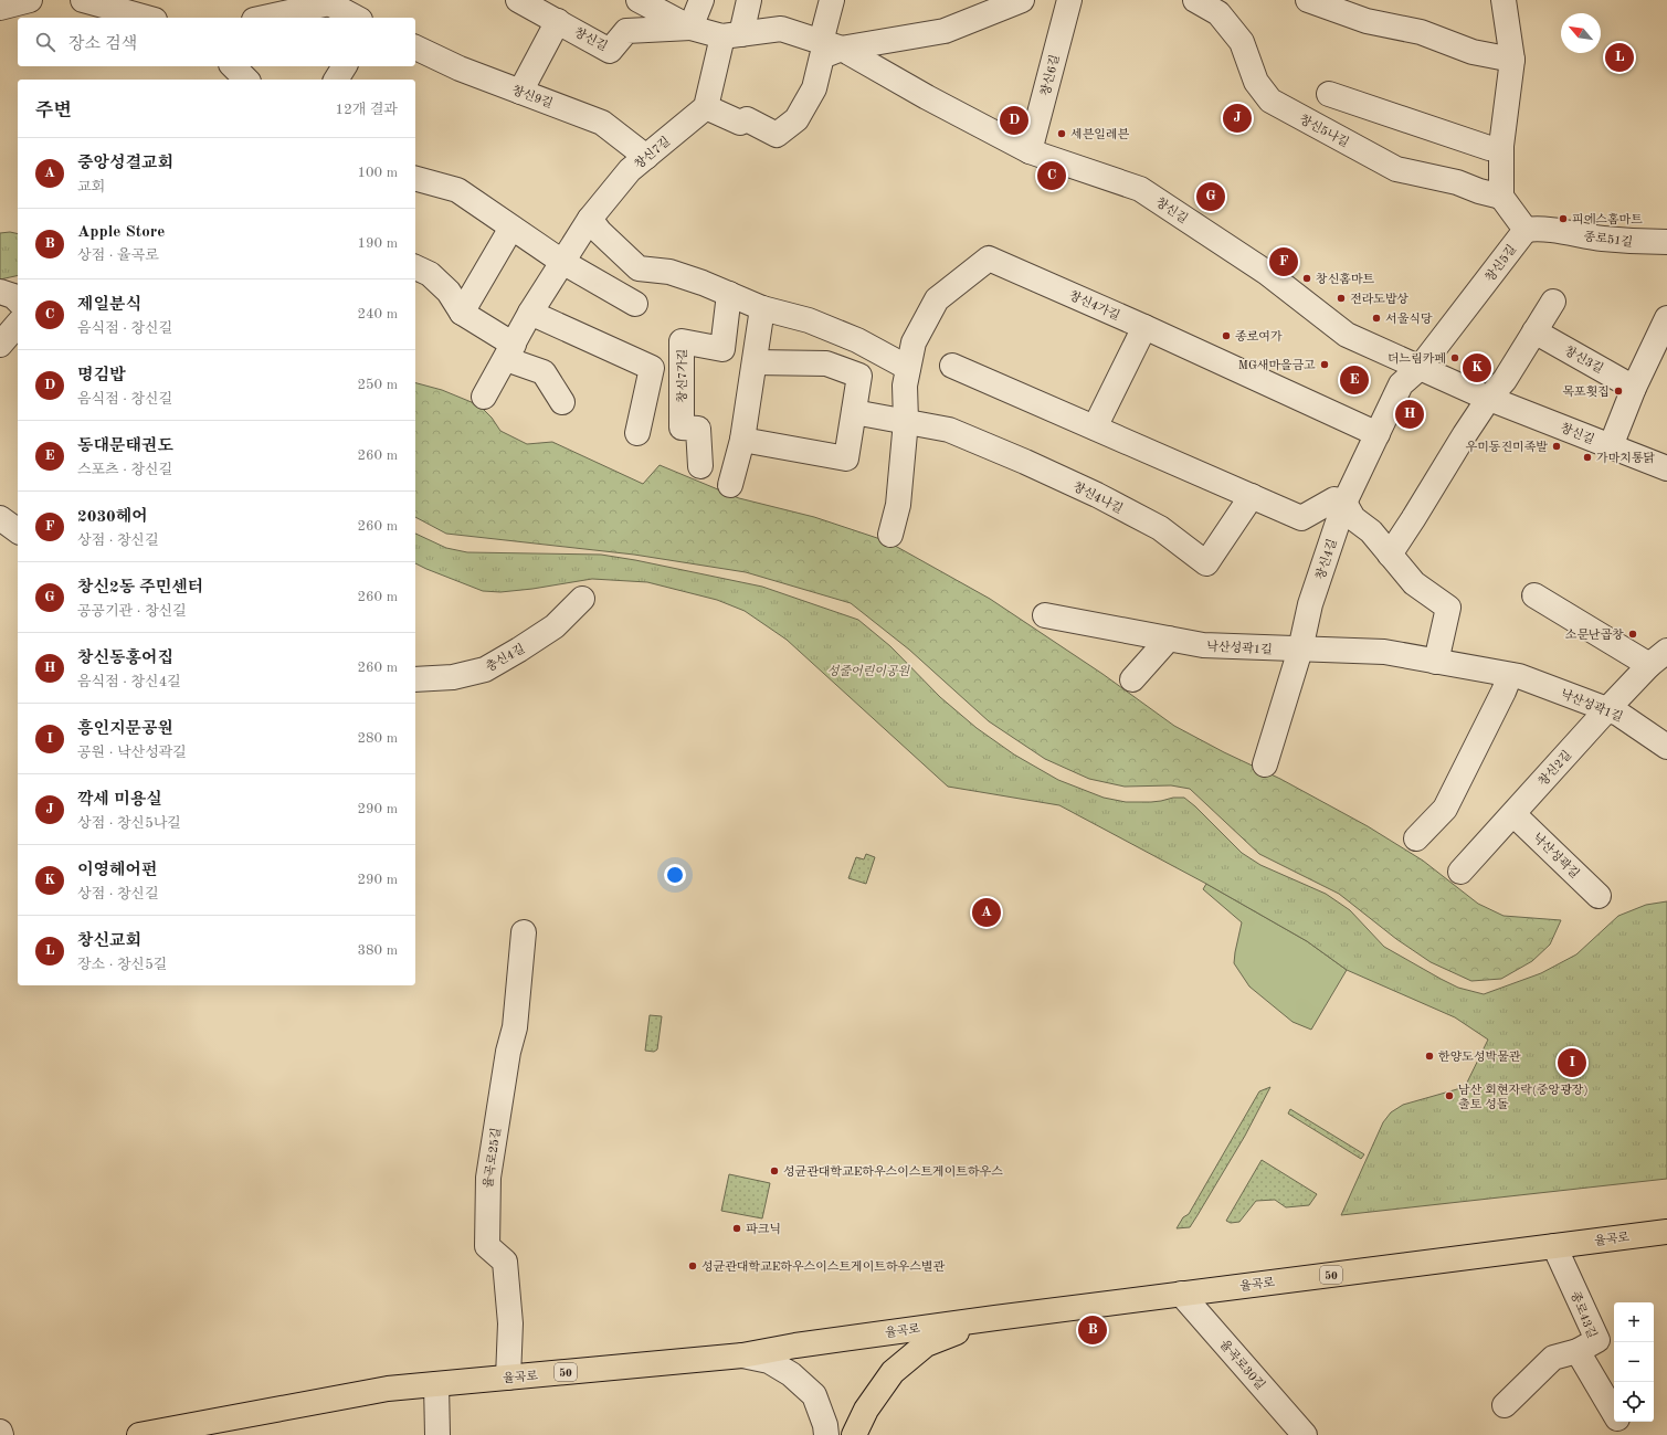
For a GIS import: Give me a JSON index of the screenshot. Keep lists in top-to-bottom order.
{
  "streets": {
    "main road": ["율곡로", "50"],
    "street": [
      "창신길",
      "창신6길",
      "창신9길",
      "창신5나길",
      "창신7길",
      "종로51길",
      "창신5길",
      "창신4가길",
      "창신3길",
      "창신7가길",
      "창신4나길",
      "창신4길",
      "낙산성곽1길",
      "충신4길",
      "창신2길",
      "낙산성곽길",
      "율곡로25길",
      "종로43길",
      "율곡로30길"
    ]
  },
  "crossings": [
    ["창신길", "창신6길"],
    ["창신길", "창신7길"],
    ["창신길", "창신5길"],
    ["창신길", "창신4길"],
    ["창신9길", "창신7길"],
    ["종로51길", "창신5길"],
    ["창신5길", "창신4길"],
    ["창신4가길", "창신4나길"],
    ["창신4가길", "창신4길"],
    ["창신4길", "낙산성곽1길"],
    ["낙산성곽1길", "창신2길"],
    ["창신2길", "낙산성곽길"],
    ["율곡로25길", "율곡로"],
    ["율곡로", "종로43길"],
    ["율곡로", "율곡로30길"]
  ],
  "parks": ["성줄어린이공원"],
  "places": [
    "세븐일레븐",
    "피에스홈마트",
    "창신홈마트",
    "전라도밥상",
    "서울식당",
    "종로여가",
    "더느림카페",
    "MG새마을금고",
    "목포횟집",
    "우미동진미족발",
    "가마치통닭",
    "소문난곱창",
    "한양도성박물관",
    "남산 회현자락(중앙광장) 출토 성돌",
    "성균관대학교E하우스이스트게이트하우스",
    "파크닉",
    "성균관대학교E하우스이스트게이트하우스별관"
  ],
  "north": "top left",
  "page": {
    "search": "장소 검색",
    "pins": [
      "L",
      "J",
      "D",
      "C",
      "G",
      "F",
      "K",
      "E",
      "H",
      "A",
      "I",
      "B"
    ],
    "heading": ["주변", "12개 결과"],
    "list": [
      {
        "mark": "A",
        "name": "중앙성결교회",
        "note": "교회",
        "value": "100 m"
      },
      {
        "mark": "B",
        "name": "Apple Store",
        "note": "상점 · 율곡로",
        "value": "190 m"
      },
      {
        "mark": "C",
        "name": "제일분식",
        "note": "음식점 · 창신길",
        "value": "240 m"
      },
      {
        "mark": "D",
        "name": "명김밥",
        "note": "음식점 · 창신길",
        "value": "250 m"
      },
      {
        "mark": "E",
        "name": "동대문태권도",
        "note": "스포츠 · 창신길",
        "value": "260 m"
      },
      {
        "mark": "F",
        "name": "2030헤어",
        "note": "상점 · 창신길",
        "value": "260 m"
      },
      {
        "mark": "G",
        "name": "창신2동 주민센터",
        "note": "공공기관 · 창신길",
        "value": "260 m"
      },
      {
        "mark": "H",
        "name": "창신동홍어집",
        "note": "음식점 · 창신4길",
        "value": "260 m"
      },
      {
        "mark": "I",
        "name": "흥인지문공원",
        "note": "공원 · 낙산성곽길",
        "value": "280 m"
      },
      {
        "mark": "J",
        "name": "깍세 미용실",
        "note": "상점 · 창신5나길",
        "value": "290 m"
      },
      {
        "mark": "K",
        "name": "이영헤어펀",
        "note": "상점 · 창신길",
        "value": "290 m"
      },
      {
        "mark": "L",
        "name": "창신교회",
        "note": "장소 · 창신5길",
        "value": "380 m"
      }
    ],
    "map_buttons": ["+", "−"]
  }
}
